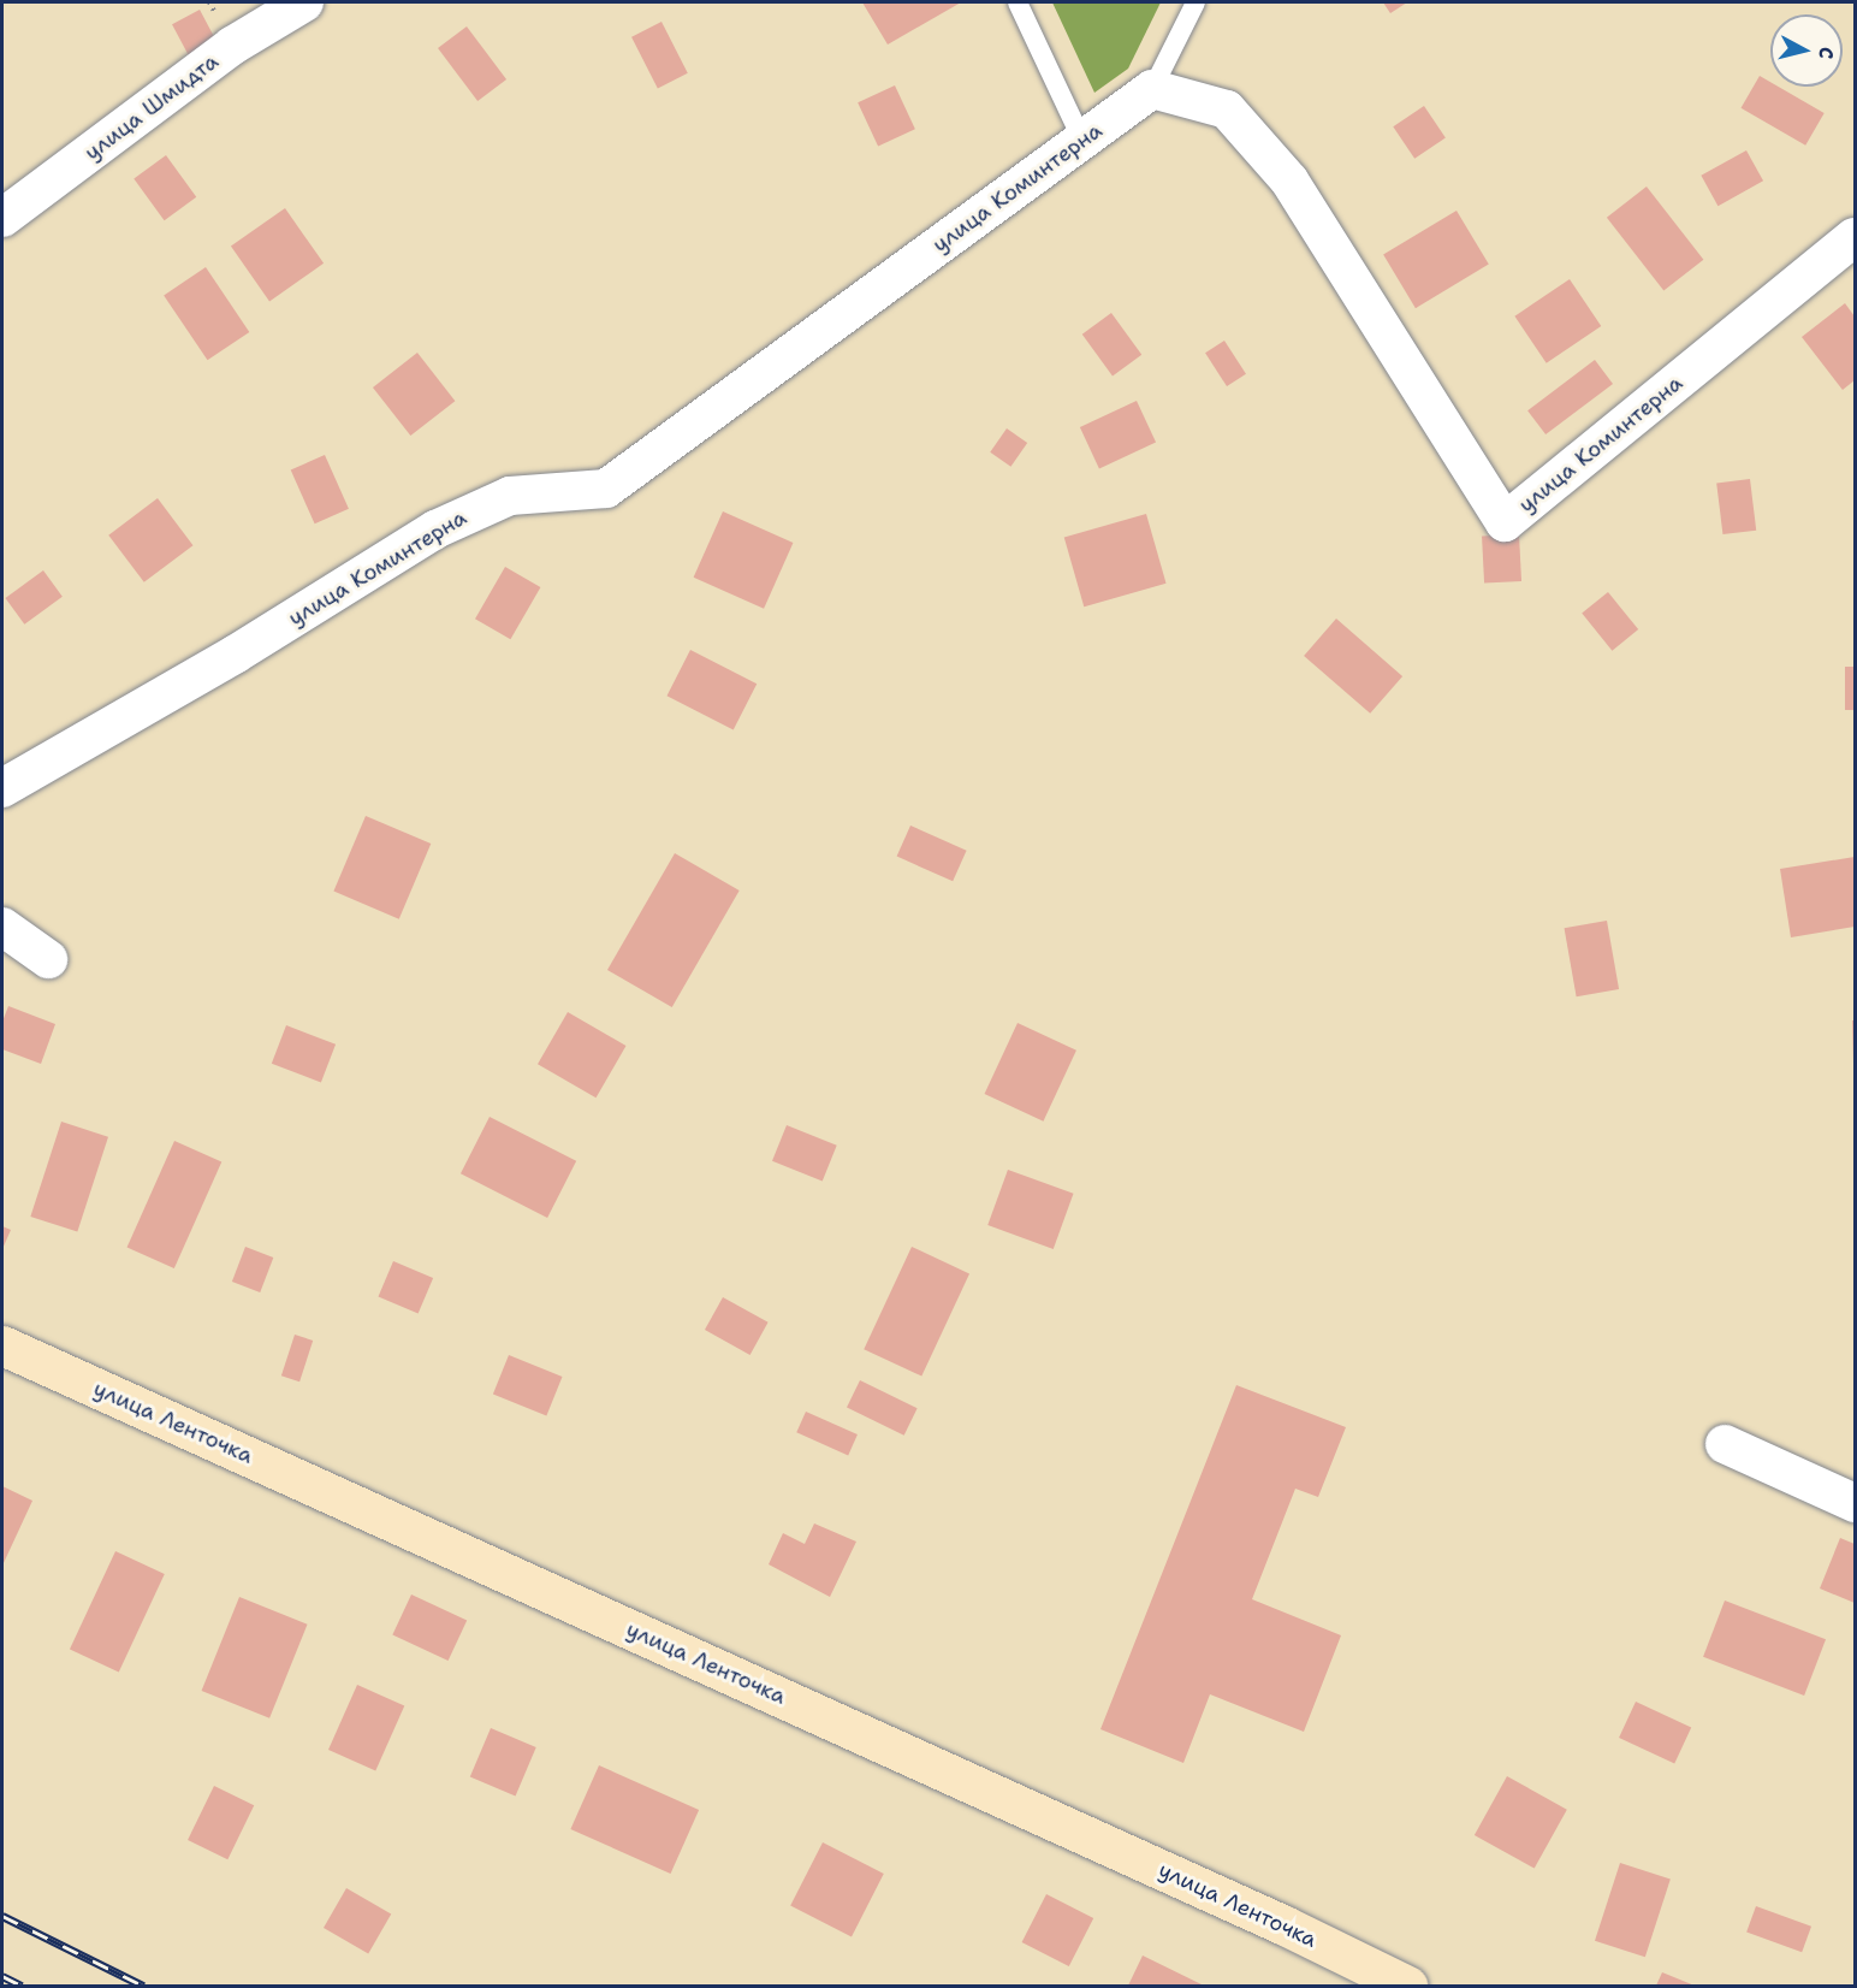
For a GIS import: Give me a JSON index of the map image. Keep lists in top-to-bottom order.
{
  "streets": {
    "main road": ["улица Ленточка"],
    "street": ["улица Шмидта", "улица Коминтерна"]
  },
  "north": "right"
}
